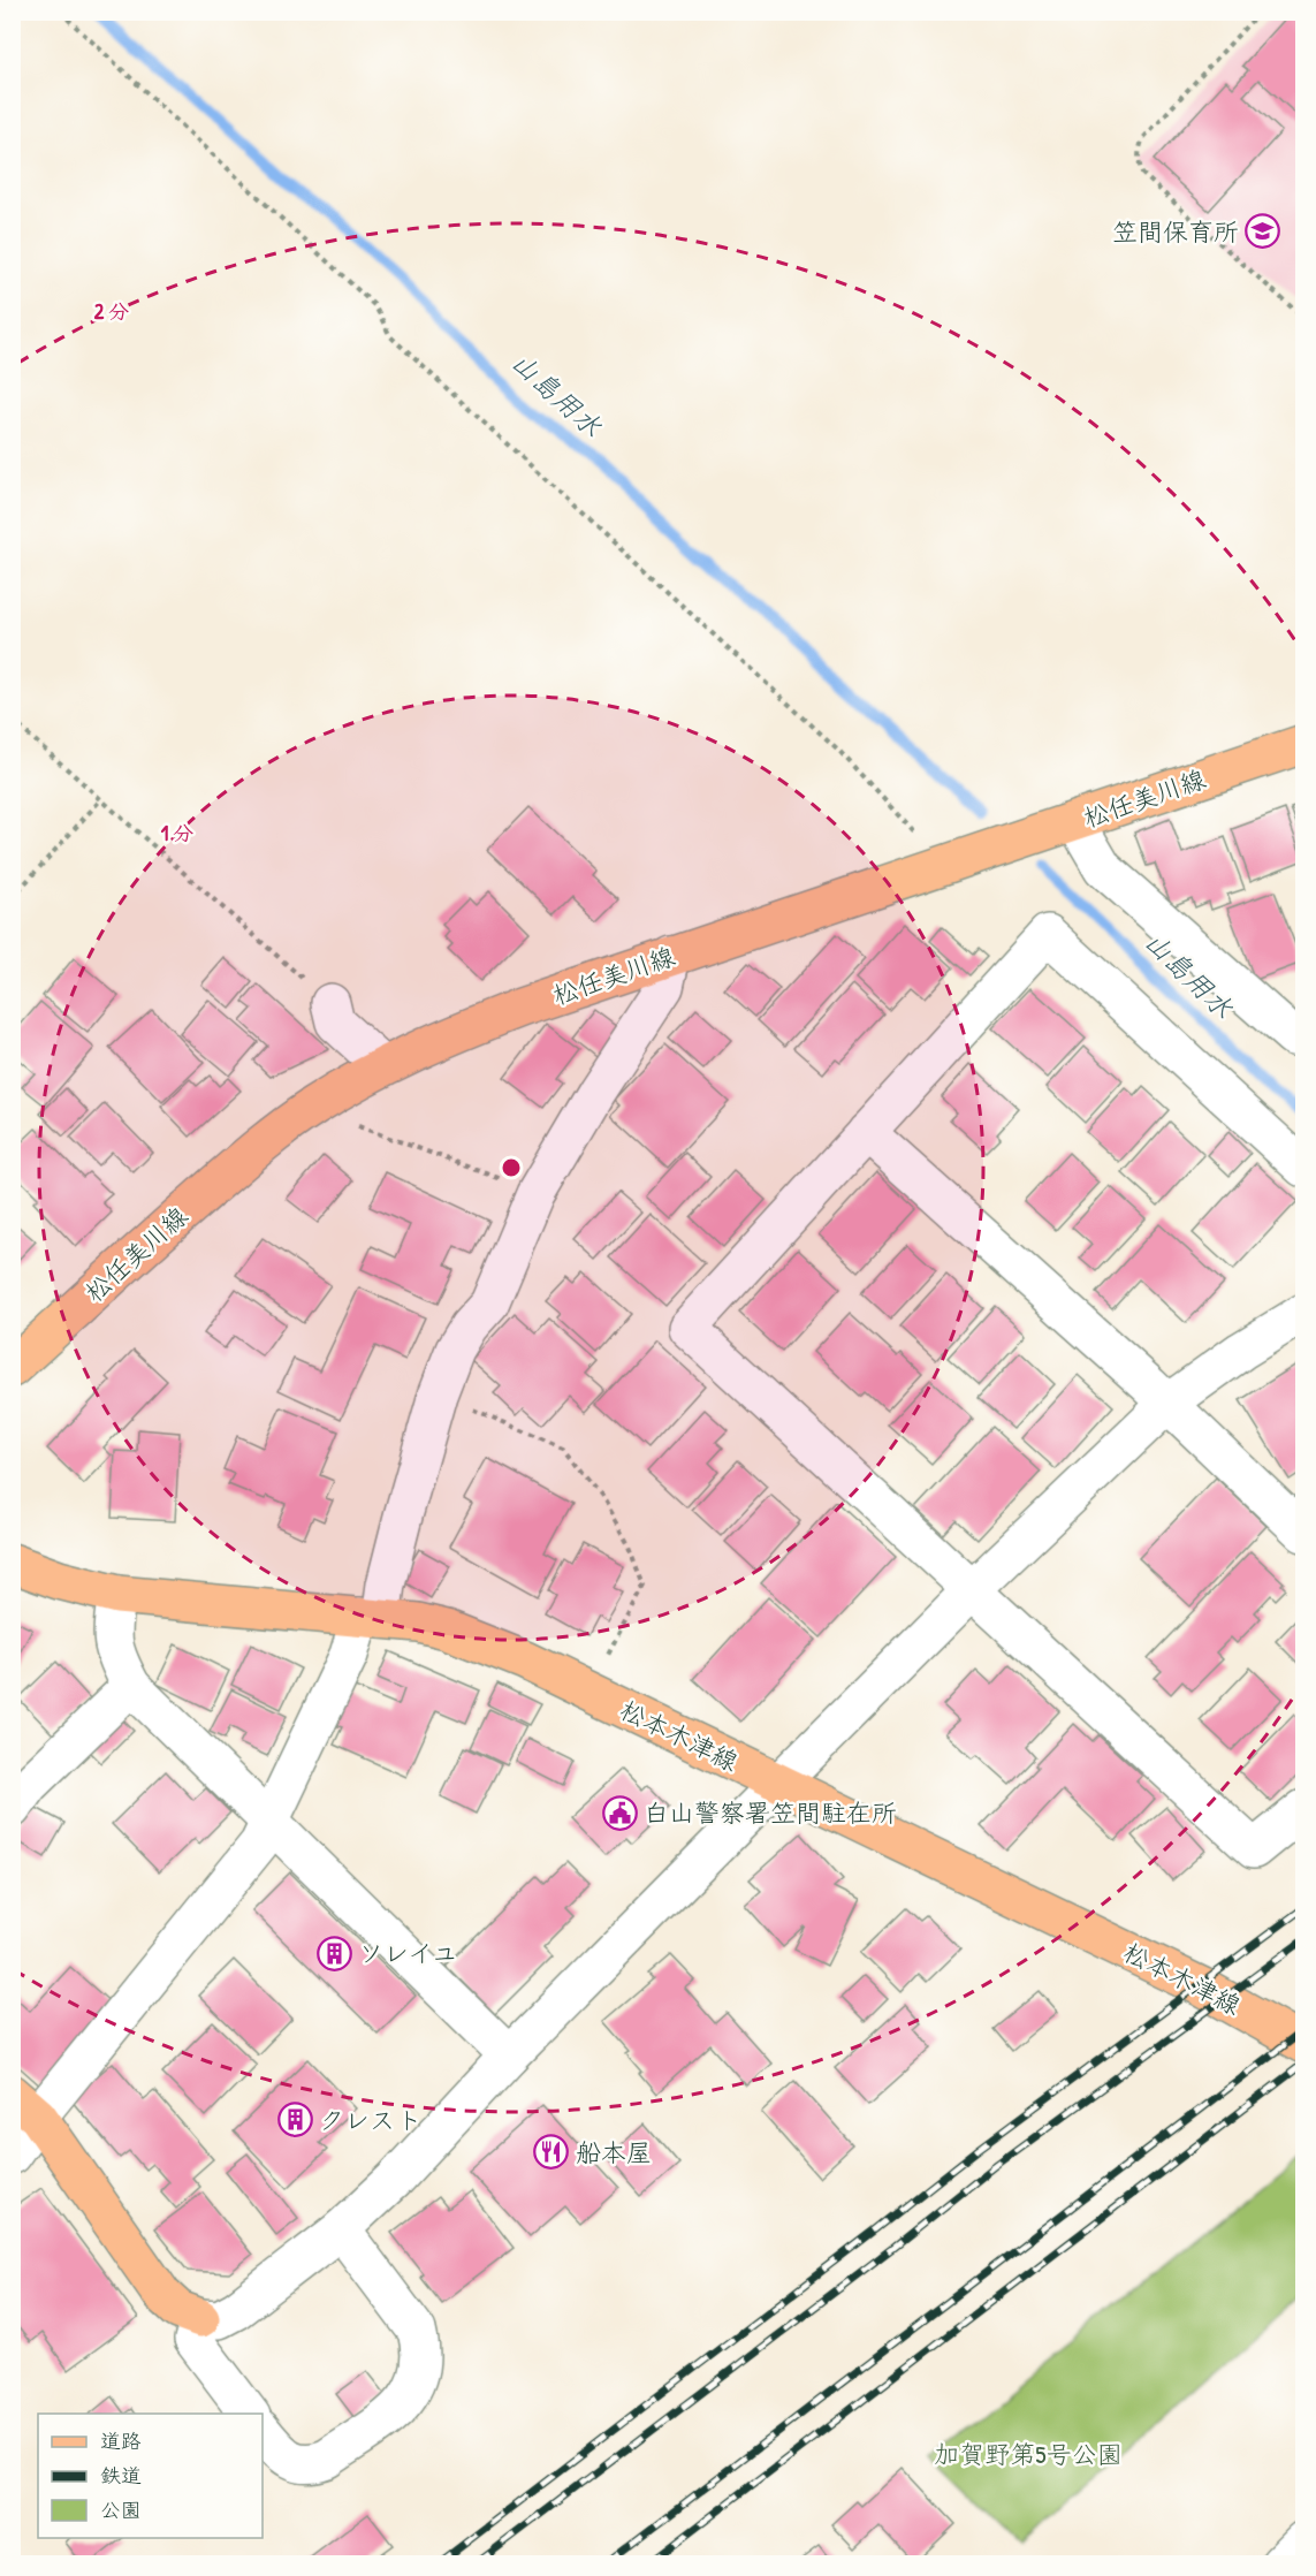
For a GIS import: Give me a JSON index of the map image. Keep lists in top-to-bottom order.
{
  "streets": {
    "main road": ["松任美川線", "松本木津線"]
  },
  "water": ["山島用水"],
  "parks": ["加賀野第5号公園"],
  "places": {
    "school or university": ["笠間保育所"],
    "public building": ["白山警察署笠間駐在所"],
    "building": ["ソレイユ", "クレスト"],
    "restaurant": ["船本屋"]
  },
  "legend": ["道路", "鉄道", "公園"],
  "rings": ["2 分", "1 分"]
}
